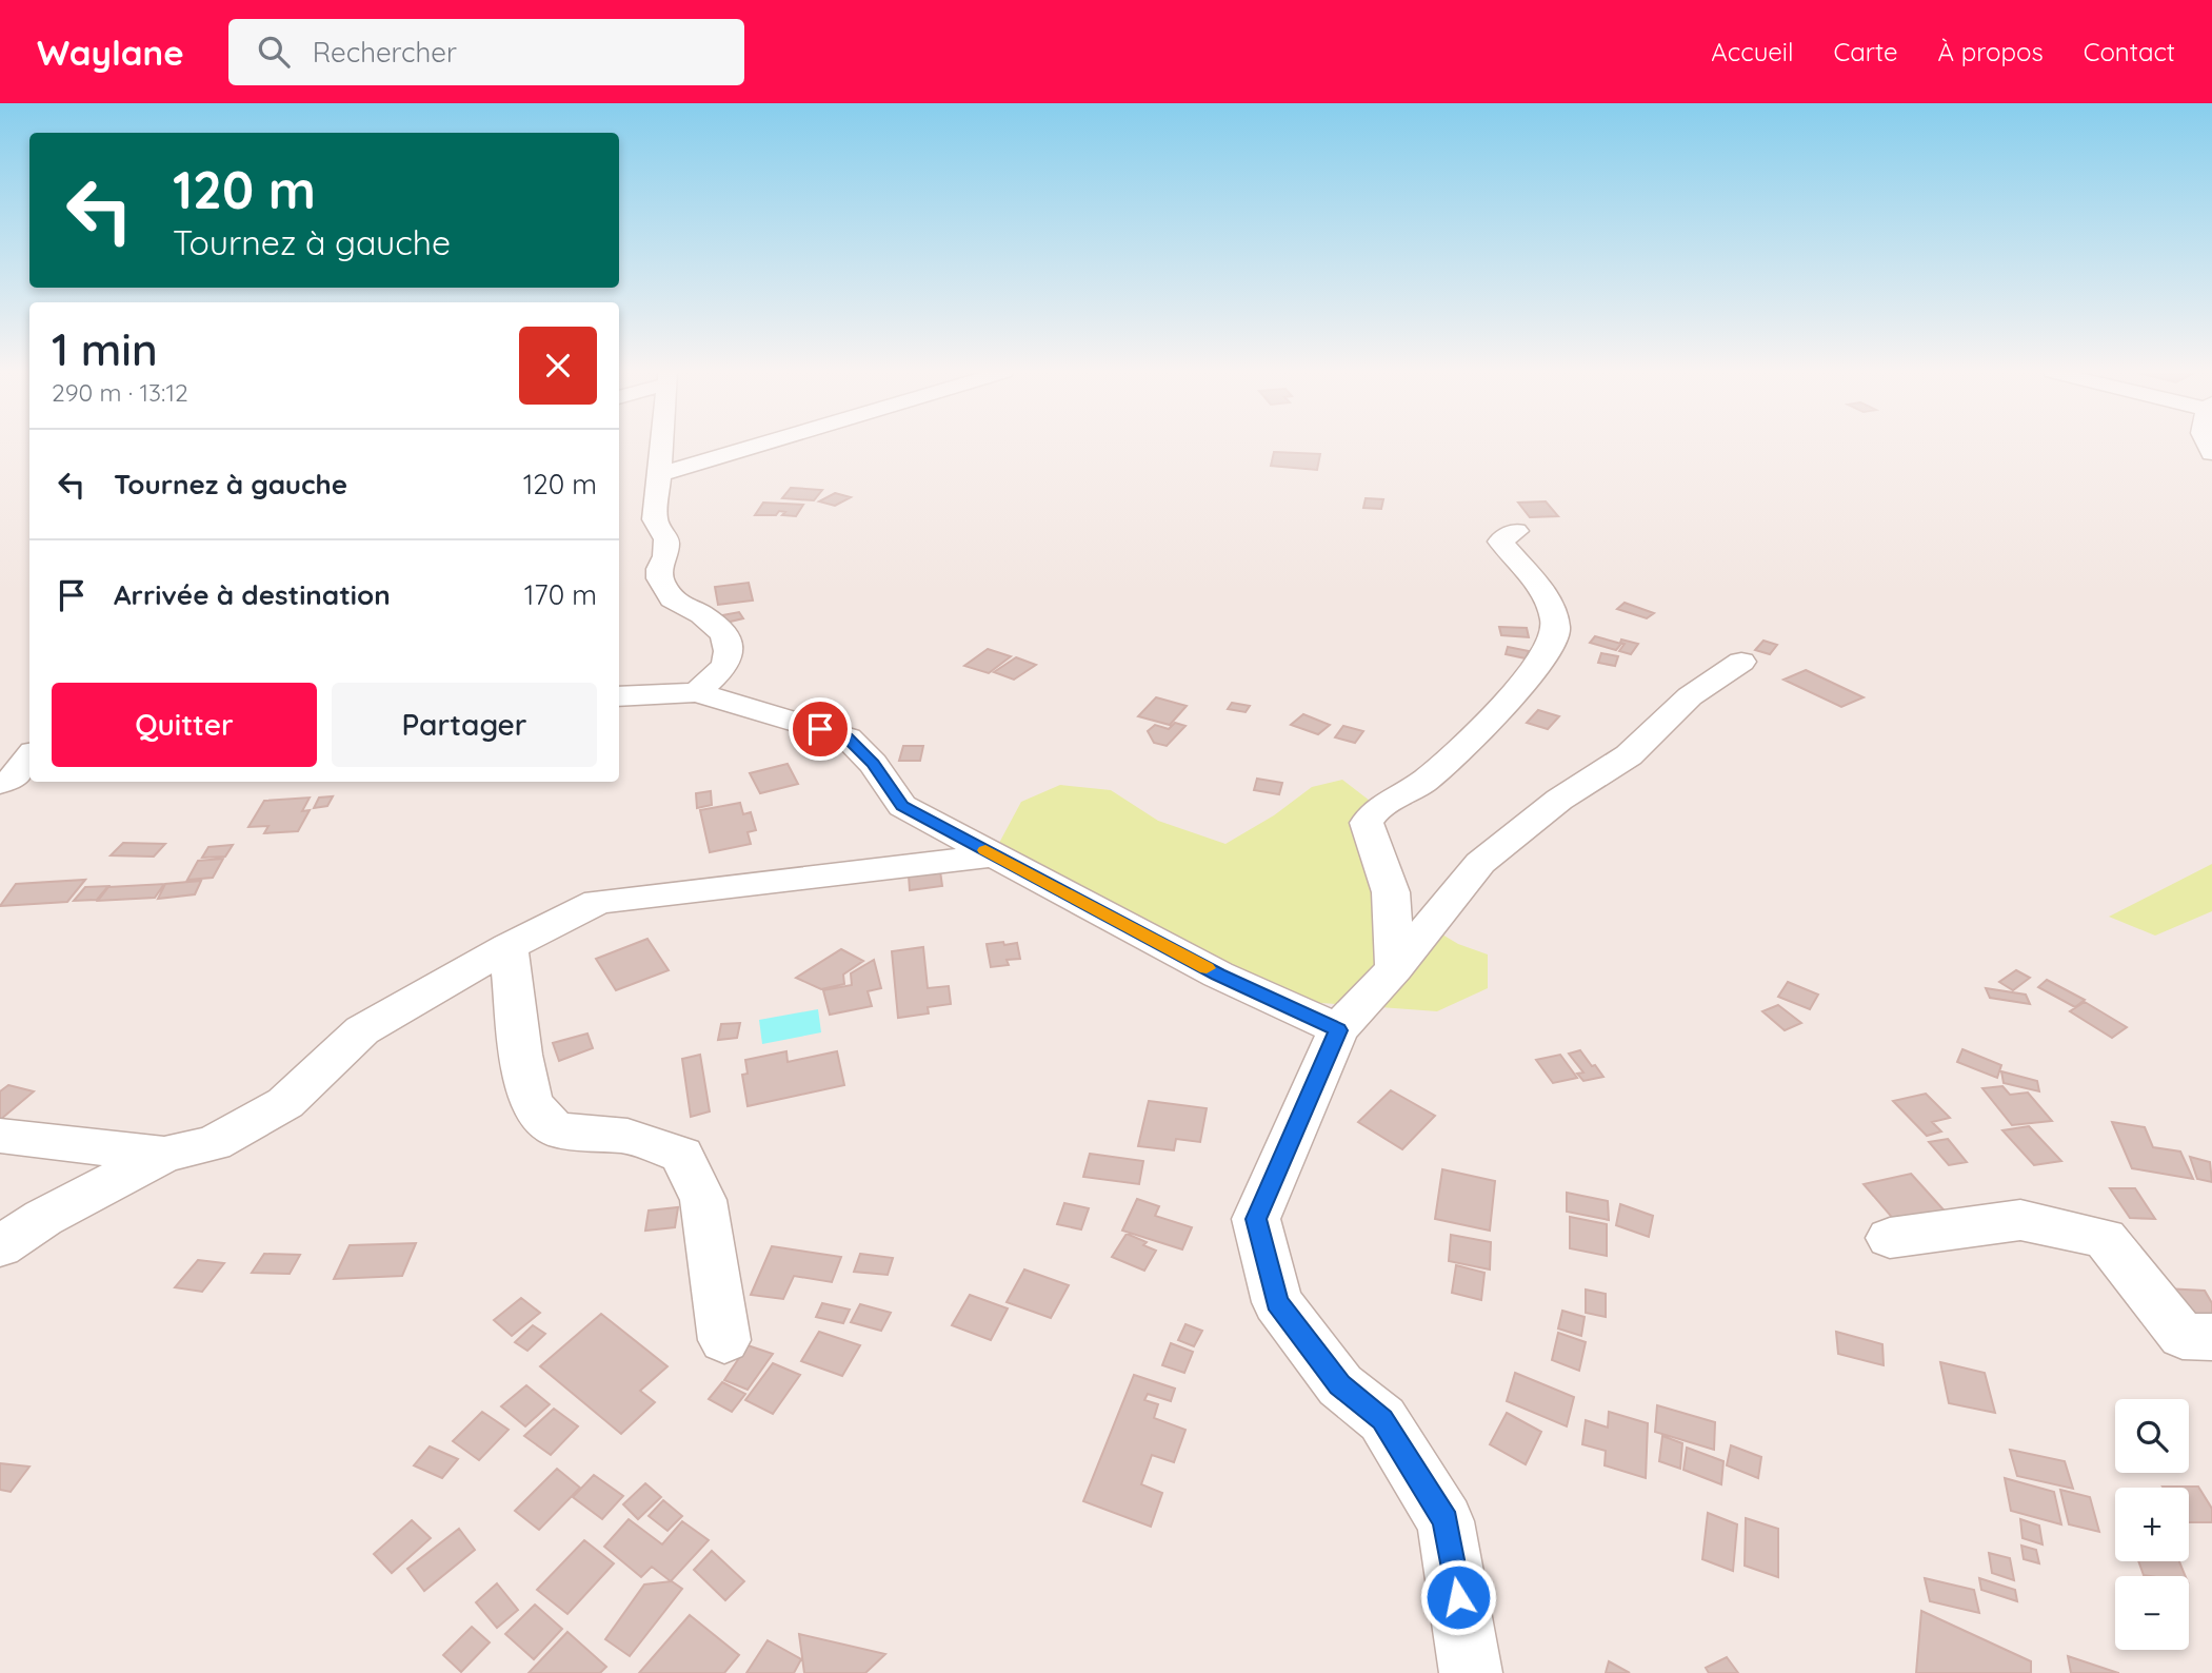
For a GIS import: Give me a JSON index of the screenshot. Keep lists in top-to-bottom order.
{
  "page": {
    "header": "Waylane",
    "search": "Rechercher",
    "nav": [
      "Accueil",
      "Carte",
      "À propos",
      "Contact"
    ],
    "turn": ["120 m", "Tournez à gauche"],
    "heading": ["1 min", "290 m · 13:12"],
    "list": [
      {
        "name": "Tournez à gauche",
        "value": "120 m"
      },
      {
        "name": "Arrivée à destination",
        "value": "170 m"
      }
    ],
    "buttons": ["Quitter", "Partager"],
    "map_buttons": ["+", "−"]
  }
}
